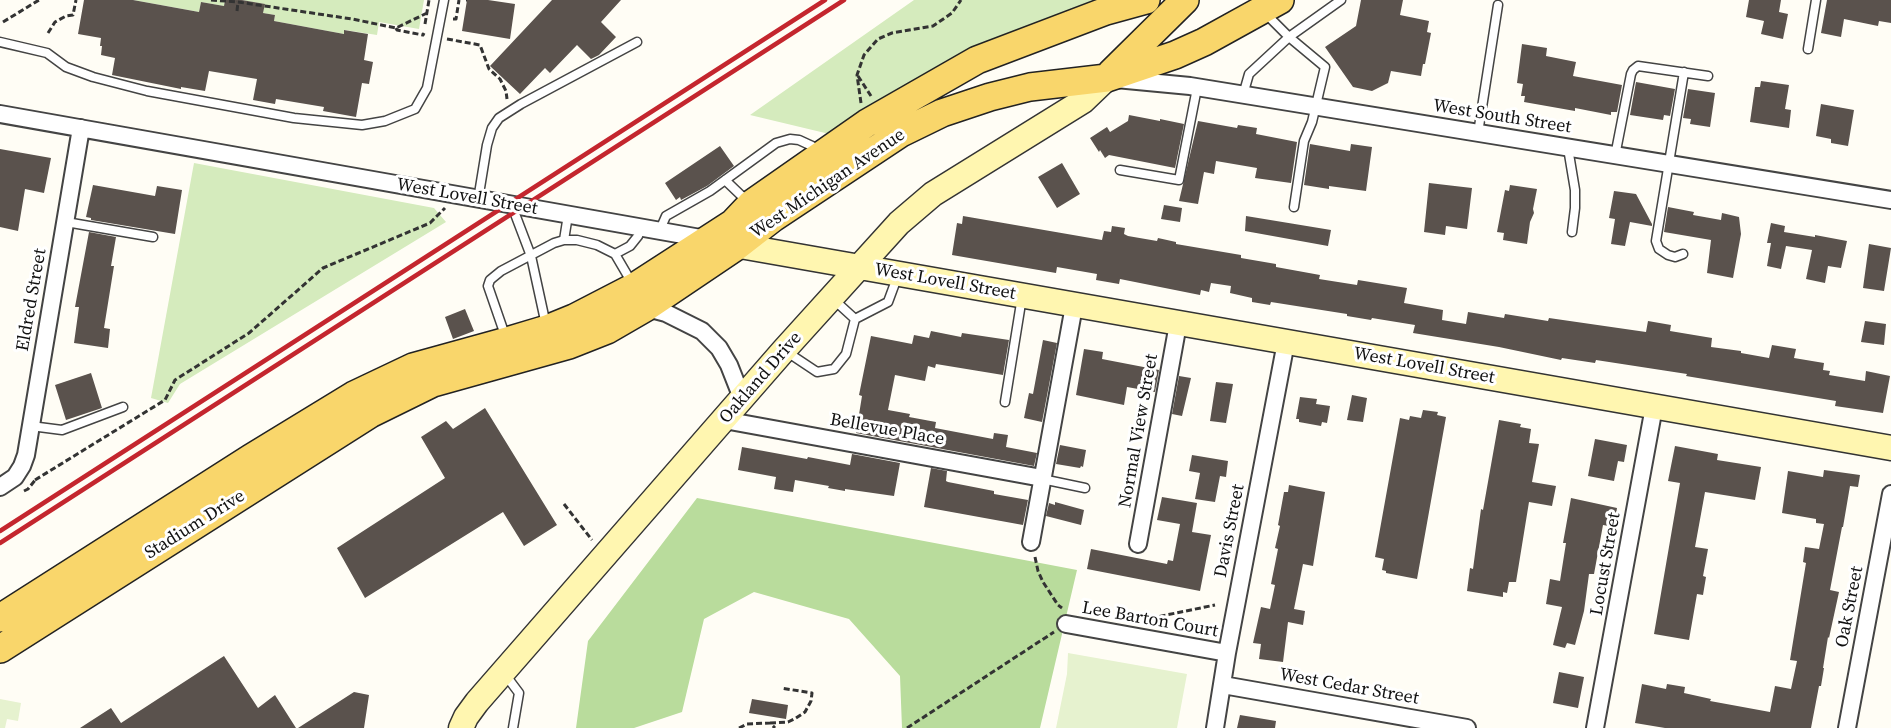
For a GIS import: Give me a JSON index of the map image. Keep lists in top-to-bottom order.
{
  "streets": {
    "main road": ["West Michigan Avenue", "Stadium Drive"],
    "street": [
      "West South Street",
      "West Lovell Street",
      "Eldred Street",
      "Oakland Drive",
      "Bellevue Place",
      "Normal View Street",
      "Davis Street",
      "Locust Street",
      "Oak Street",
      "Lee Barton Court",
      "West Cedar Street"
    ]
  },
  "crossings": [
    ["West South Street", "West Michigan Avenue"],
    ["West South Street", "Oakland Drive"],
    ["West Michigan Avenue", "West Lovell Street"],
    ["West Michigan Avenue", "Oakland Drive"],
    ["West Michigan Avenue", "Stadium Drive"],
    ["West Lovell Street", "Eldred Street"],
    ["West Lovell Street", "Oakland Drive"],
    ["West Lovell Street", "Normal View Street"],
    ["West Lovell Street", "Davis Street"],
    ["West Lovell Street", "Locust Street"],
    ["Oakland Drive", "Bellevue Place"],
    ["Davis Street", "Lee Barton Court"],
    ["Davis Street", "West Cedar Street"]
  ]
}
